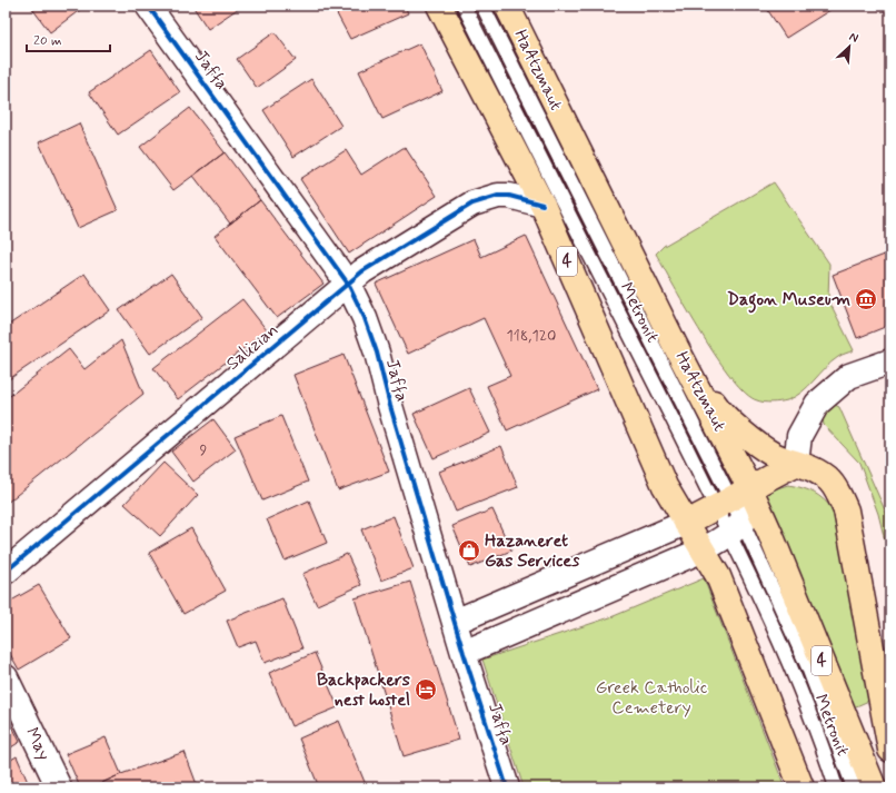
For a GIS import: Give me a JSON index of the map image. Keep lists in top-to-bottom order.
{
  "streets": {
    "highway": ["HaAtzmaut", "4"],
    "street": ["Jaffa", "Salizian", "May"],
    "lane": ["Metronit"]
  },
  "crossings": [
    ["Jaffa", "Salizian"],
    ["HaAtzmaut", "Metronit"],
    ["4", "Salizian"]
  ],
  "parks": ["Greek Catholic Cemetery"],
  "places": {
    "museum": ["Dagon Museum"],
    "shop": ["Hazaneret Gas Services"],
    "hotel": ["Backpackers nest hostel"]
  },
  "house_numbers": ["118,120", "9"],
  "scale_bar": "20 m",
  "north": "top right"
}
